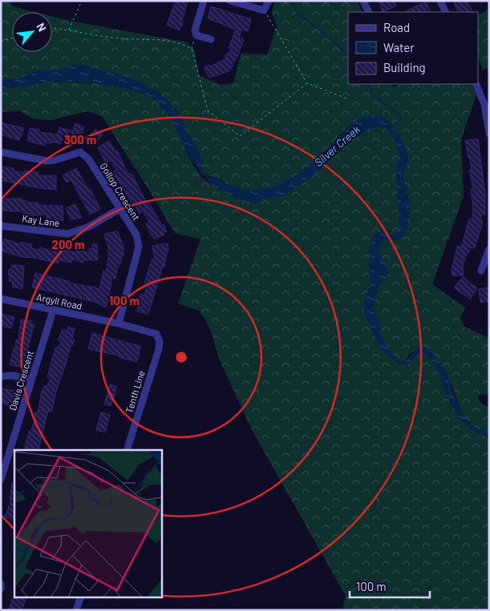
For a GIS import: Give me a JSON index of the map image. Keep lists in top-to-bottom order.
{
  "streets": {
    "street": [
      "Gollop Crescent",
      "Kay Lane",
      "Argyll Road",
      "Davis Crescent",
      "Tenth Line"
    ]
  },
  "crossings": [
    ["Gollop Crescent", "Kay Lane"],
    ["Gollop Crescent", "Argyll Road"],
    ["Argyll Road", "Davis Crescent"],
    ["Argyll Road", "Tenth Line"]
  ],
  "water": ["Silver Creek"],
  "legend": ["Road", "Water", "Building"],
  "scale_bar": "100 m",
  "north": "top right",
  "rings": ["300 m", "200 m", "100 m"]
}
